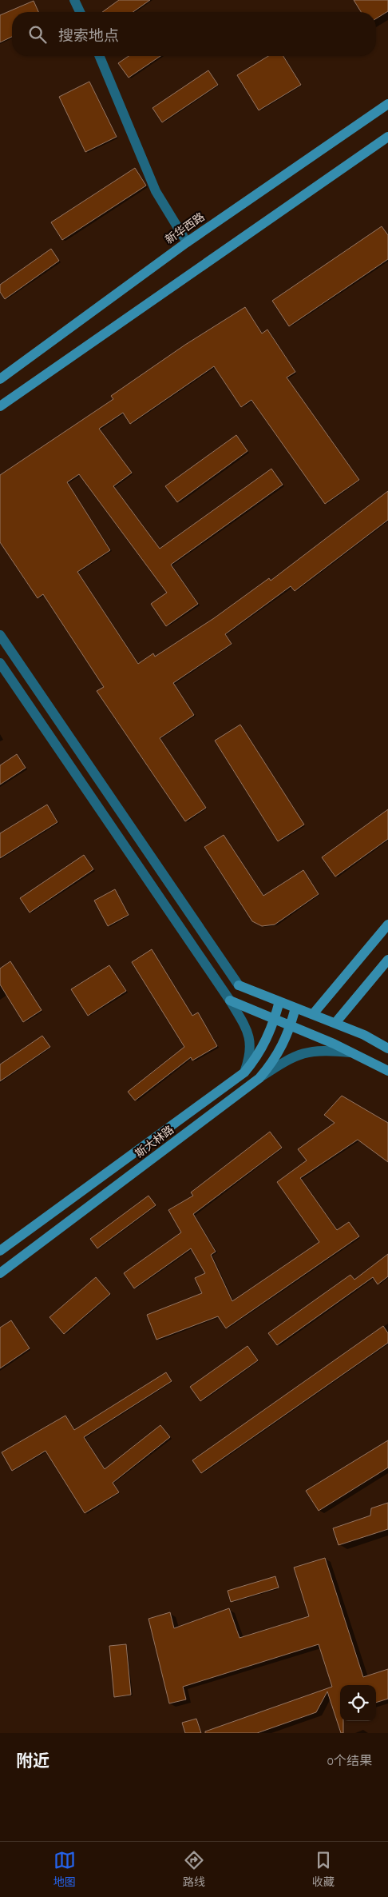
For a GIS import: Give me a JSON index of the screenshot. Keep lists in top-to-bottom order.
{
  "streets": {
    "main road": ["新华西路", "斯大林路"]
  },
  "page": {
    "search": "搜索地点",
    "heading": ["附近", "0个结果"],
    "nav": ["地图", "路线", "收藏"]
  }
}
